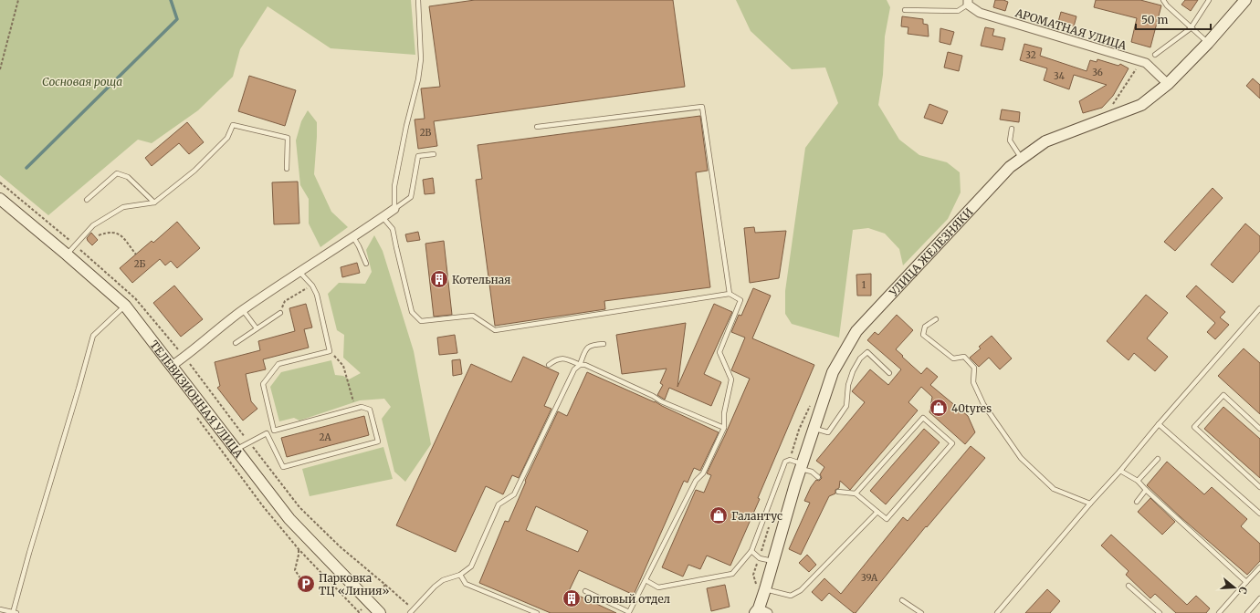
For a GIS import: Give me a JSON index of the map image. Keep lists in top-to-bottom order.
{
  "streets": {
    "street": ["АРОМАТНАЯ УЛИЦА", "УЛИЦА ЖЕЛЕЗНЯКИ", "ТЕЛЕВИЗИОННАЯ УЛИЦА"]
  },
  "crossings": [
    ["АРОМАТНАЯ УЛИЦА", "УЛИЦА ЖЕЛЕЗНЯКИ"]
  ],
  "parks": ["Сосновая роща"],
  "places": {
    "building": ["Котельная", "Оптовый отдел"],
    "shop": ["40tyres", "Галантус"],
    "parking": ["Парковка ТЦ «Линия»"]
  },
  "house_numbers": [
    "32",
    "36",
    "34",
    "2В",
    "2Б",
    "1",
    "2А",
    "39А"
  ],
  "scale_bar": "50 m",
  "north": "right"
}
